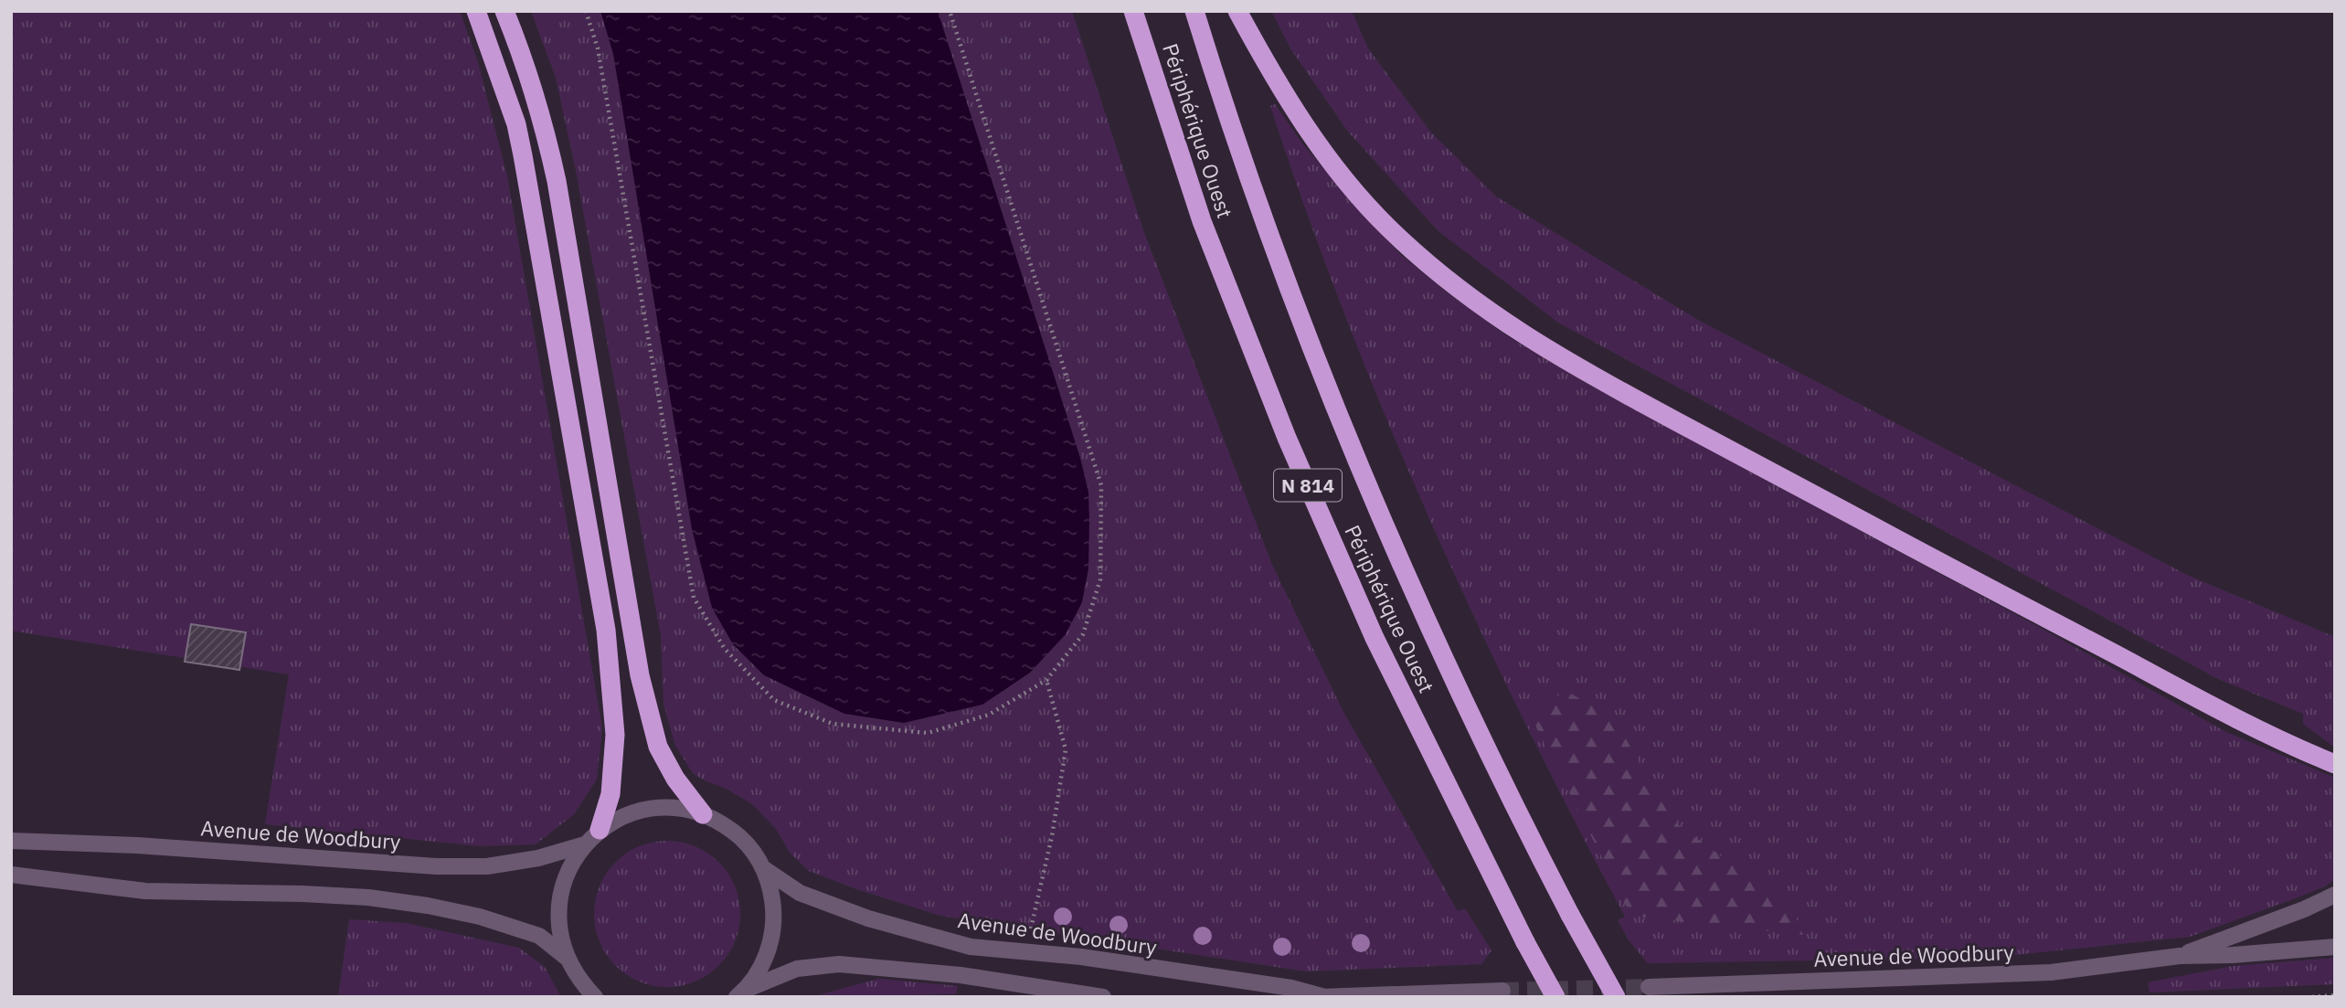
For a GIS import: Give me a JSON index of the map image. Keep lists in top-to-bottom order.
{
  "streets": {
    "highway": ["Périphérique Ouest", "N 814"],
    "street": ["Avenue de Woodbury"]
  }
}
